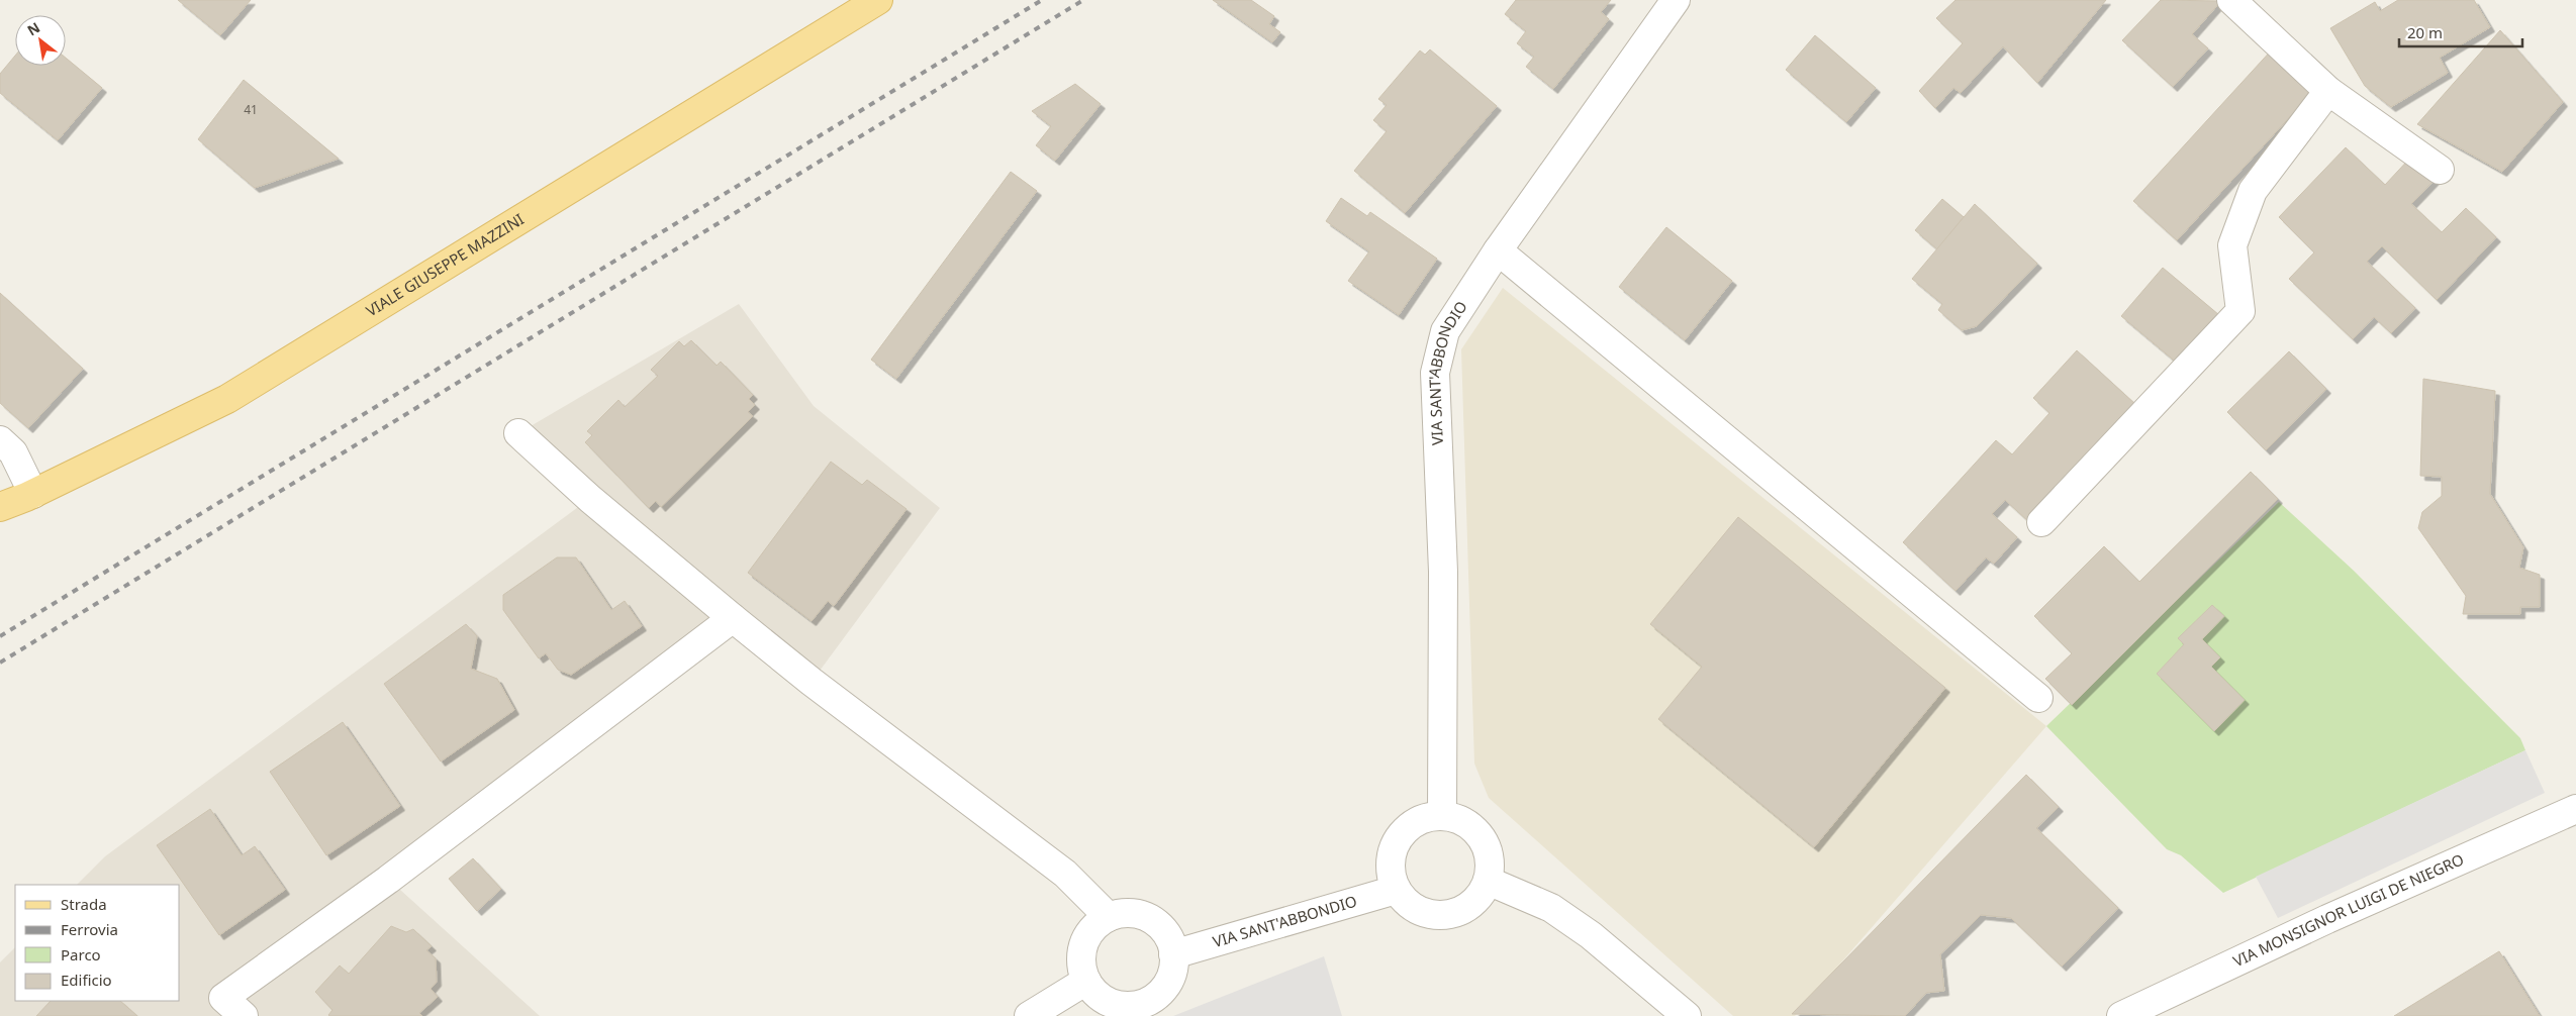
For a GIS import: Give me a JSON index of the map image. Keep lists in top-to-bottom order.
{
  "streets": {
    "main road": ["VIALE GIUSEPPE MAZZINI"],
    "street": ["VIA SANT'ABBONDIO", "VIA MONSIGNOR LUIGI DE NIEGRO"]
  },
  "house_numbers": ["41"],
  "legend": [
    "Strada",
    "Ferrovia",
    "Parco",
    "Edificio"
  ],
  "scale_bar": "20 m",
  "north": "top left"
}
